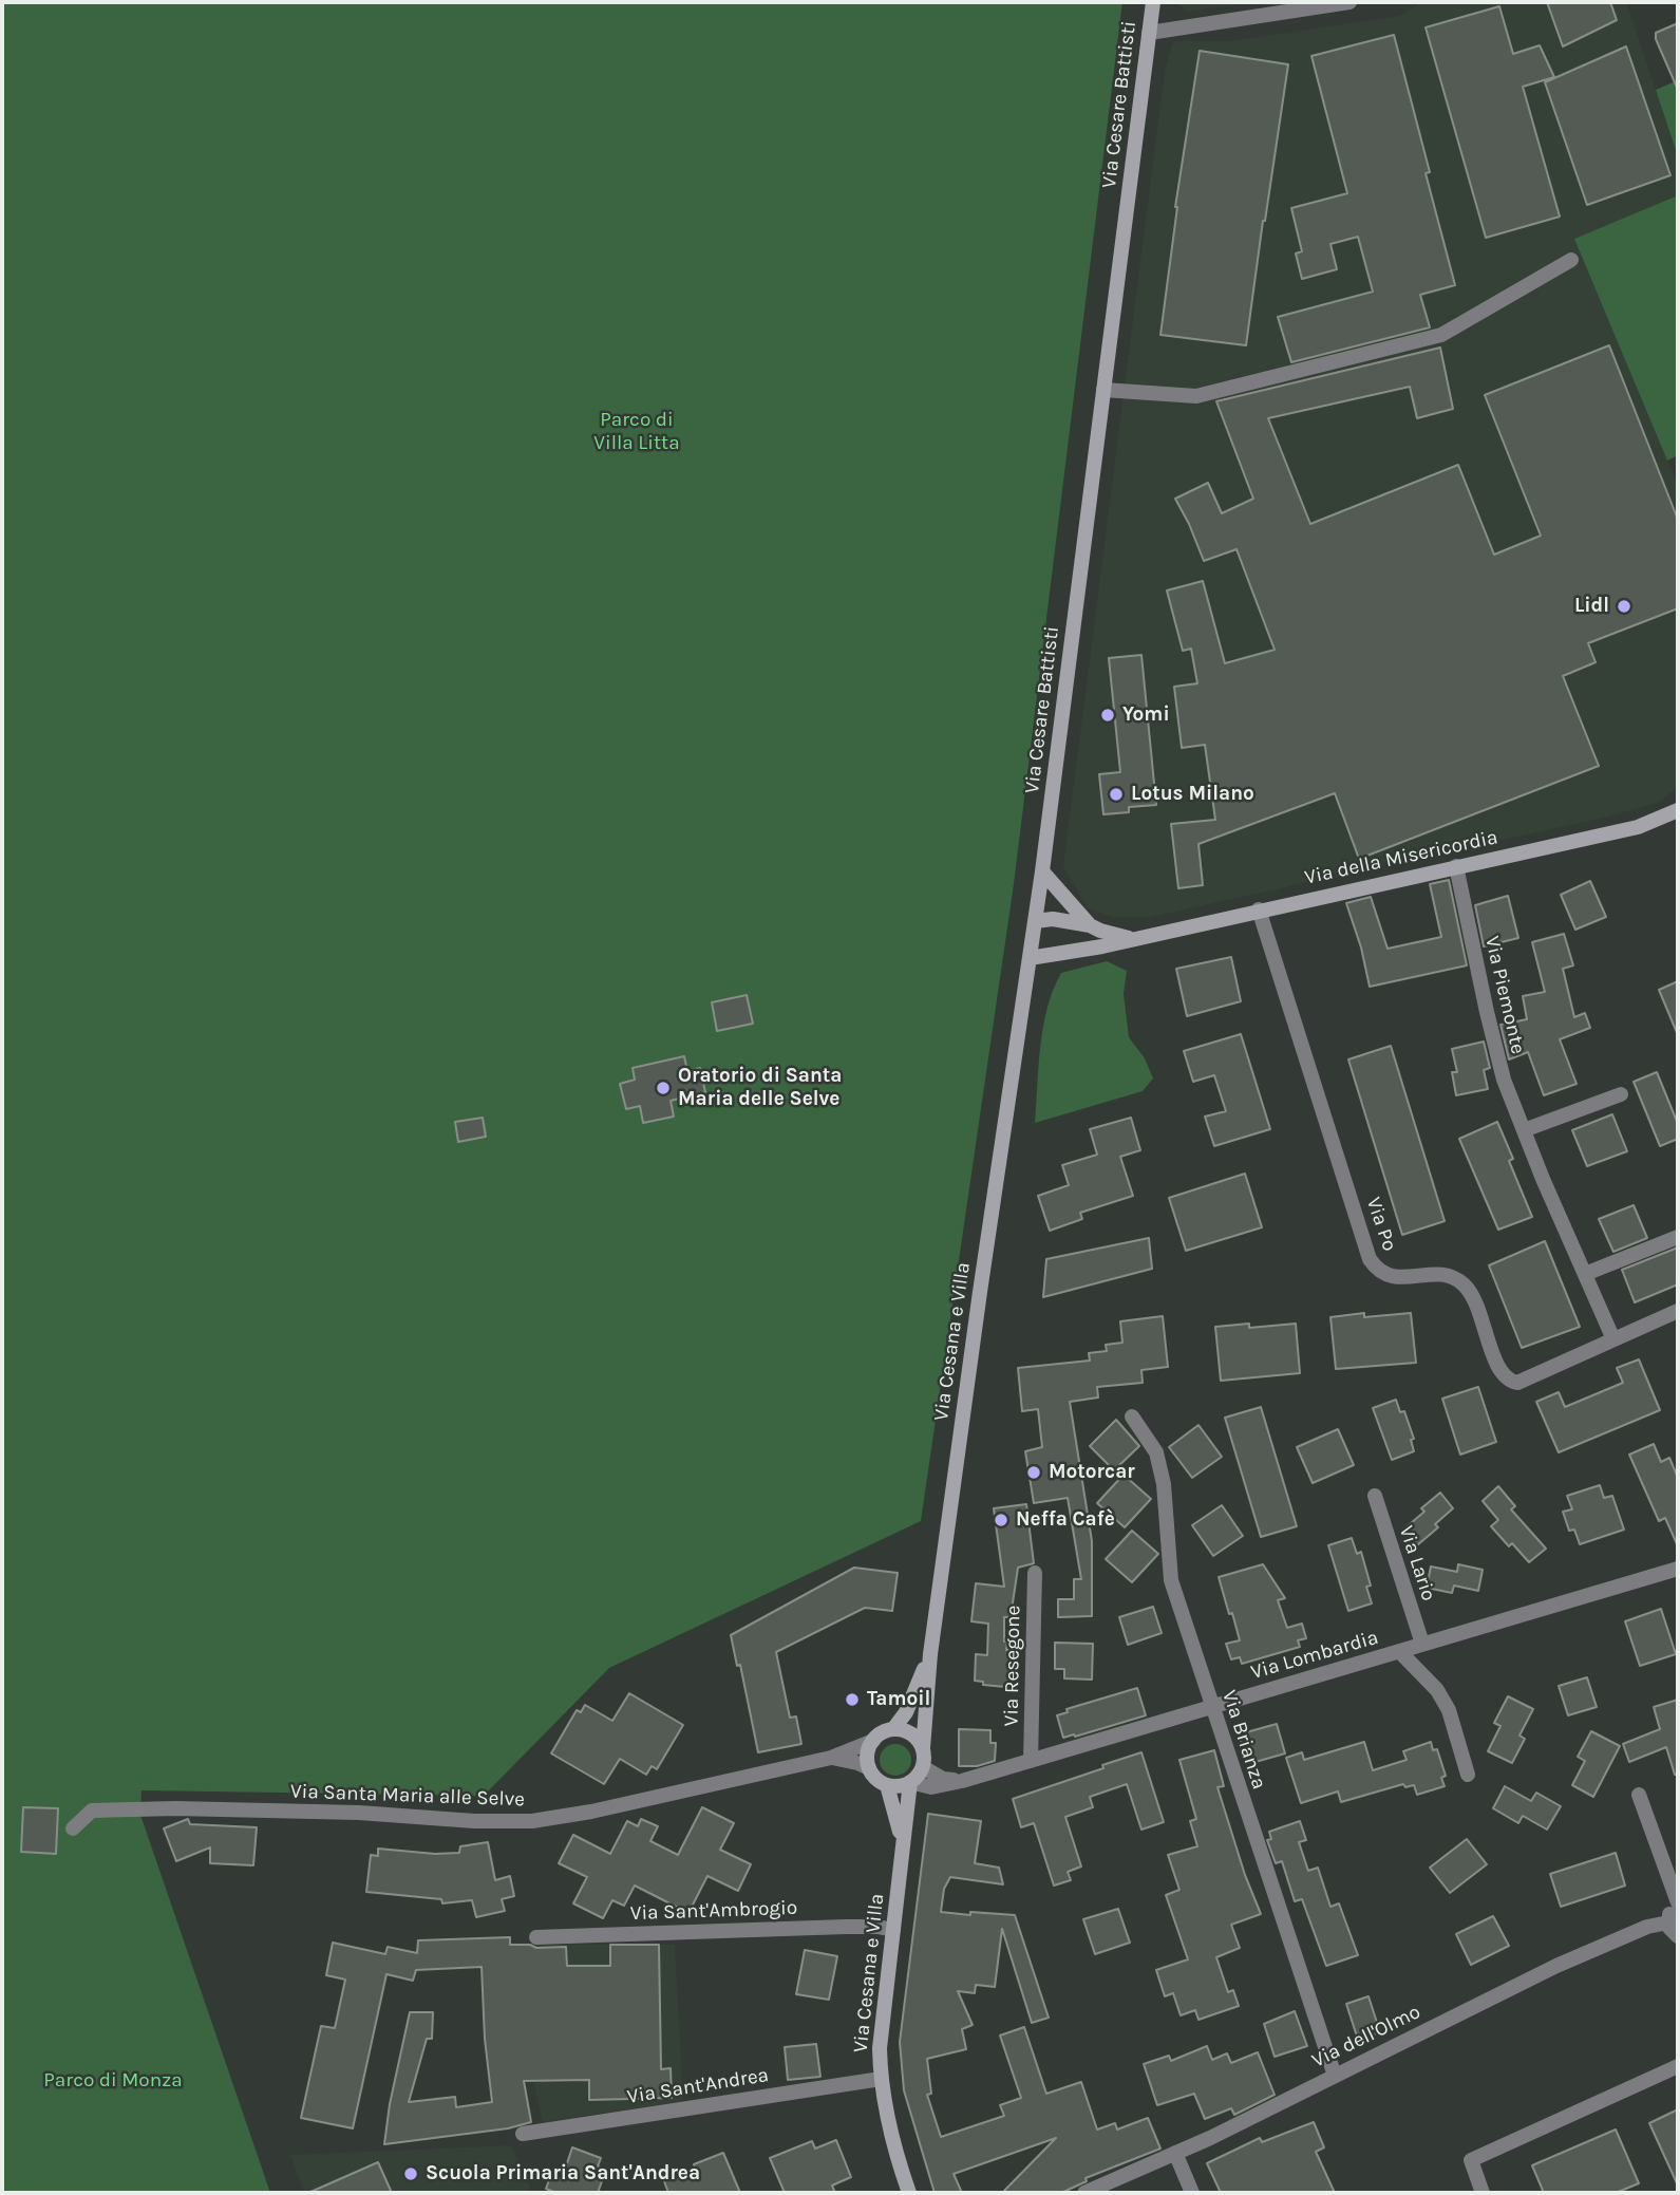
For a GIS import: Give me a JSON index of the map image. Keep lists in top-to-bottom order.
{
  "streets": {
    "main road": ["Via Cesare Battisti", "Via della Misericordia", "Via Cesana e Villa"],
    "street": [
      "Via Piemonte",
      "Via Po",
      "Via Lario",
      "Via Lombardia",
      "Via Resegone",
      "Via Brianza",
      "Via Santa Maria alle Selve",
      "Via Sant'Ambrogio",
      "Via dell'Olmo",
      "Via Sant'Andrea"
    ]
  },
  "crossings": [
    ["Via Cesare Battisti", "Via della Misericordia"],
    ["Via Cesare Battisti", "Via Cesana e Villa"],
    ["Via della Misericordia", "Via Piemonte"],
    ["Via della Misericordia", "Via Po"],
    ["Via Piemonte", "Via Po"],
    ["Via Cesana e Villa", "Via Lombardia"],
    ["Via Cesana e Villa", "Via Santa Maria alle Selve"],
    ["Via Cesana e Villa", "Via Sant'Ambrogio"],
    ["Via Cesana e Villa", "Via Sant'Andrea"],
    ["Via Lario", "Via Lombardia"],
    ["Via Lombardia", "Via Resegone"],
    ["Via Lombardia", "Via Brianza"],
    ["Via Lombardia", "Via Santa Maria alle Selve"],
    ["Via Brianza", "Via dell'Olmo"]
  ],
  "parks": ["Parco di Villa Litta", "Parco di Monza"],
  "places": [
    "Lidl",
    "Yomi",
    "Lotus Milano",
    "Oratorio di Santa Maria delle Selve",
    "Motorcar",
    "Neffa Cafè",
    "Tamoil",
    "Scuola Primaria Sant'Andrea"
  ]
}
